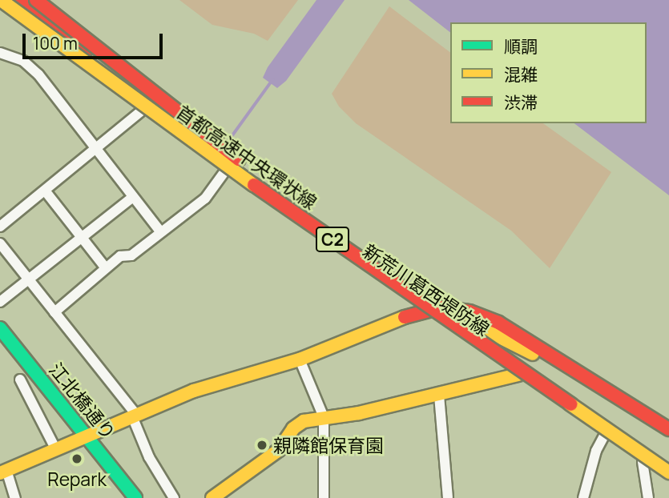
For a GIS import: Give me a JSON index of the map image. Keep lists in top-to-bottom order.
{
  "streets": {
    "main road": [
      "首都高速中央環状線",
      "C2",
      "新荒川葛西堤防線",
      "江北橋通り"
    ]
  },
  "places": ["親隣館保育園", "Repark"],
  "legend": ["順調", "混雑", "渋滞"],
  "scale_bar": "100 m"
}
